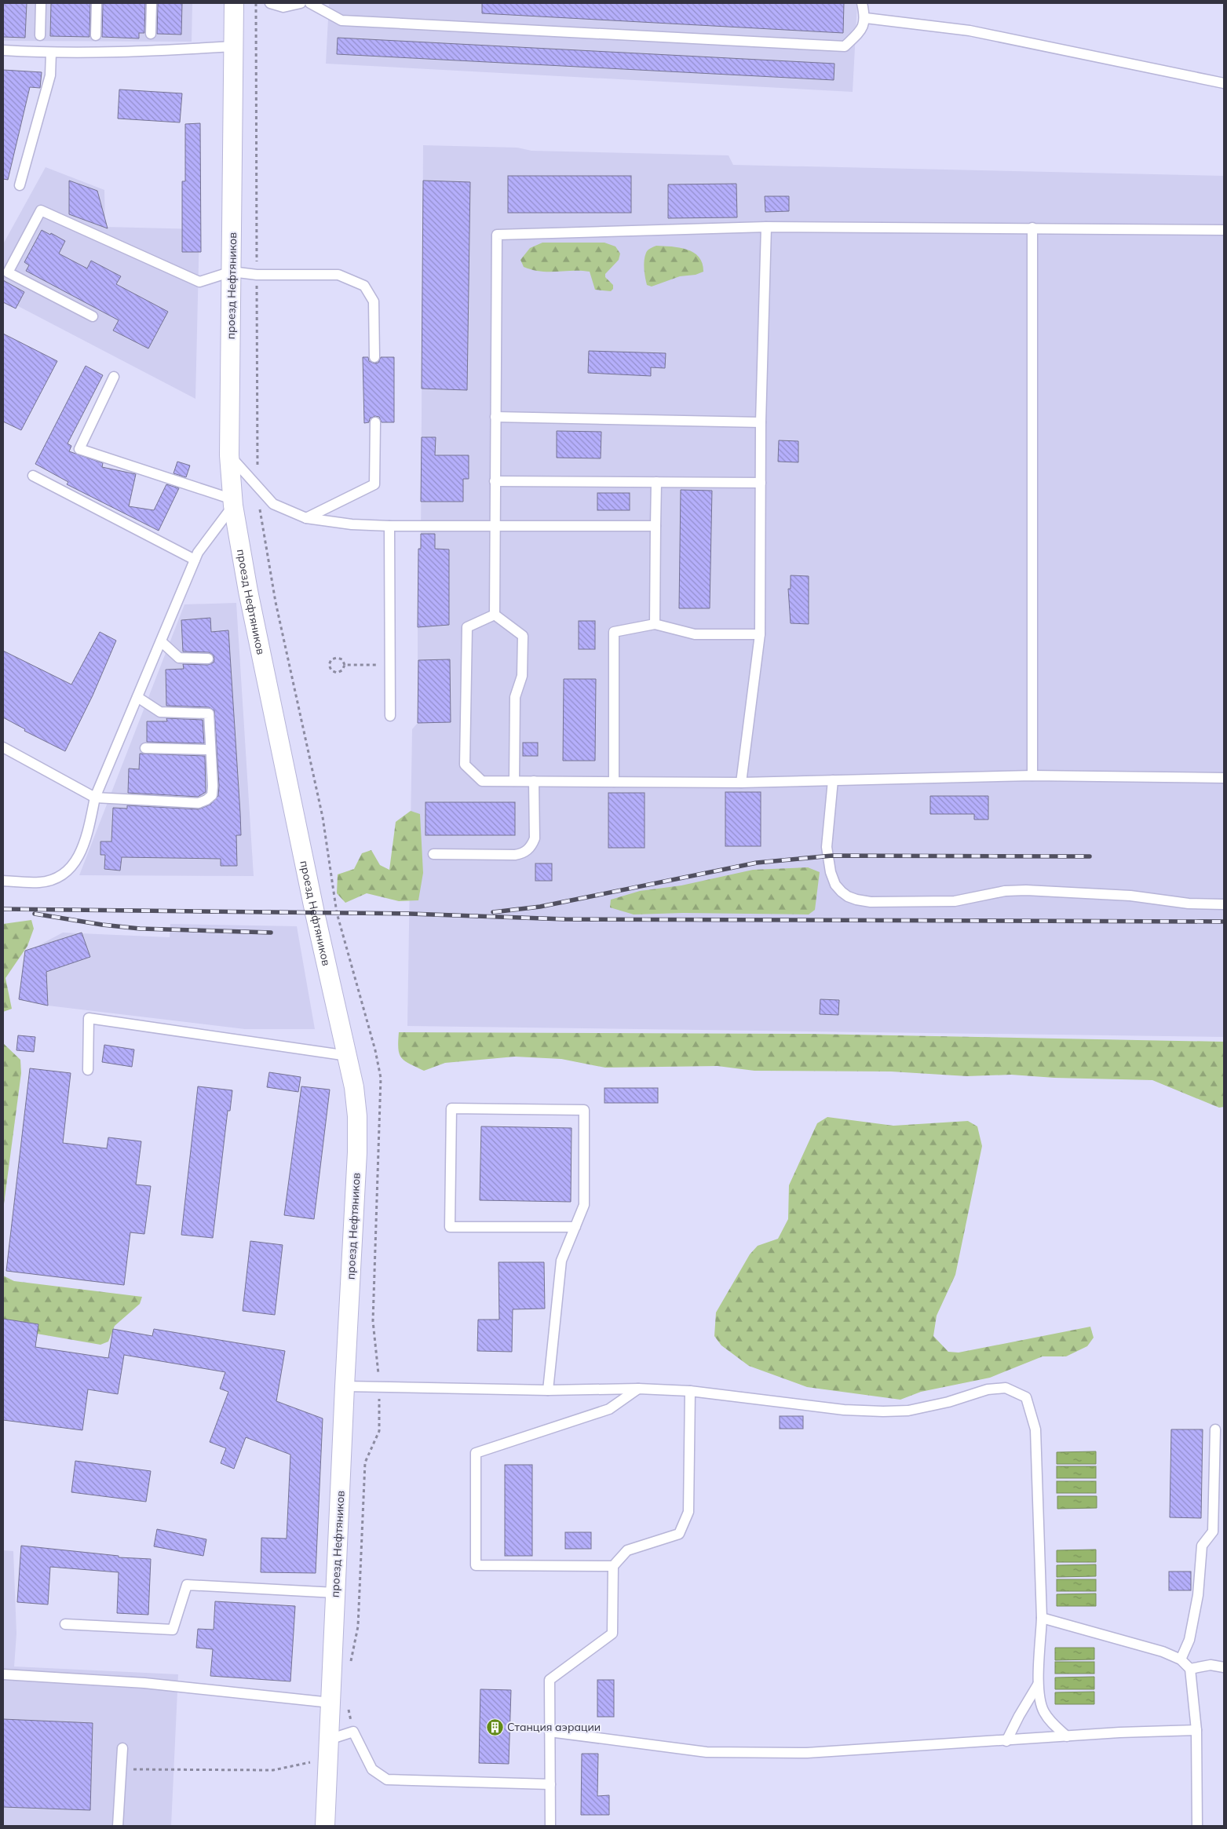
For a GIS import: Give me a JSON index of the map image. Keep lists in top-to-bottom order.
{
  "streets": {
    "street": ["проезд Нефтяников"]
  },
  "places": {
    "building": ["Станция аэрации"]
  }
}
